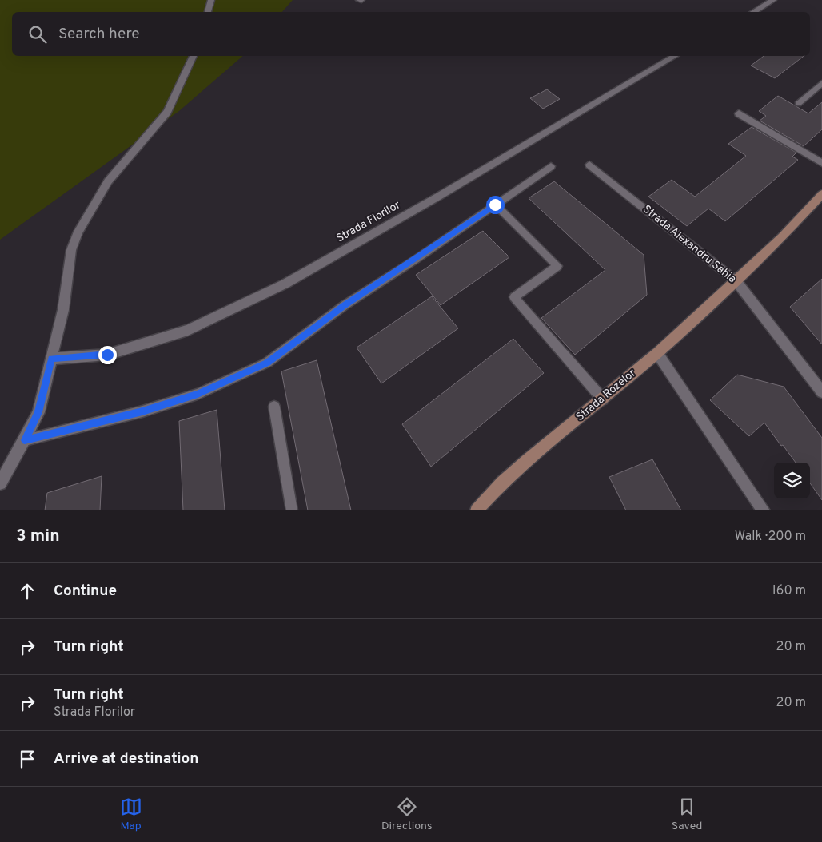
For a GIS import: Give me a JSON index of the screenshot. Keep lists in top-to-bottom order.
{
  "streets": {
    "street": ["Strada Florilor", "Strada Alexandru Sahia", "Strada Rozelor"]
  },
  "crossings": [
    ["Strada Alexandru Sahia", "Strada Rozelor"]
  ],
  "page": {
    "search": "Search here",
    "heading": ["3 min", "Walk · 200 m"],
    "list": [
      ["Continue", "160 m"],
      ["Turn right", "20 m"],
      ["Turn right", "Strada Florilor", "20 m"],
      "Arrive at destination"
    ],
    "nav": ["Map", "Directions", "Saved"]
  }
}
